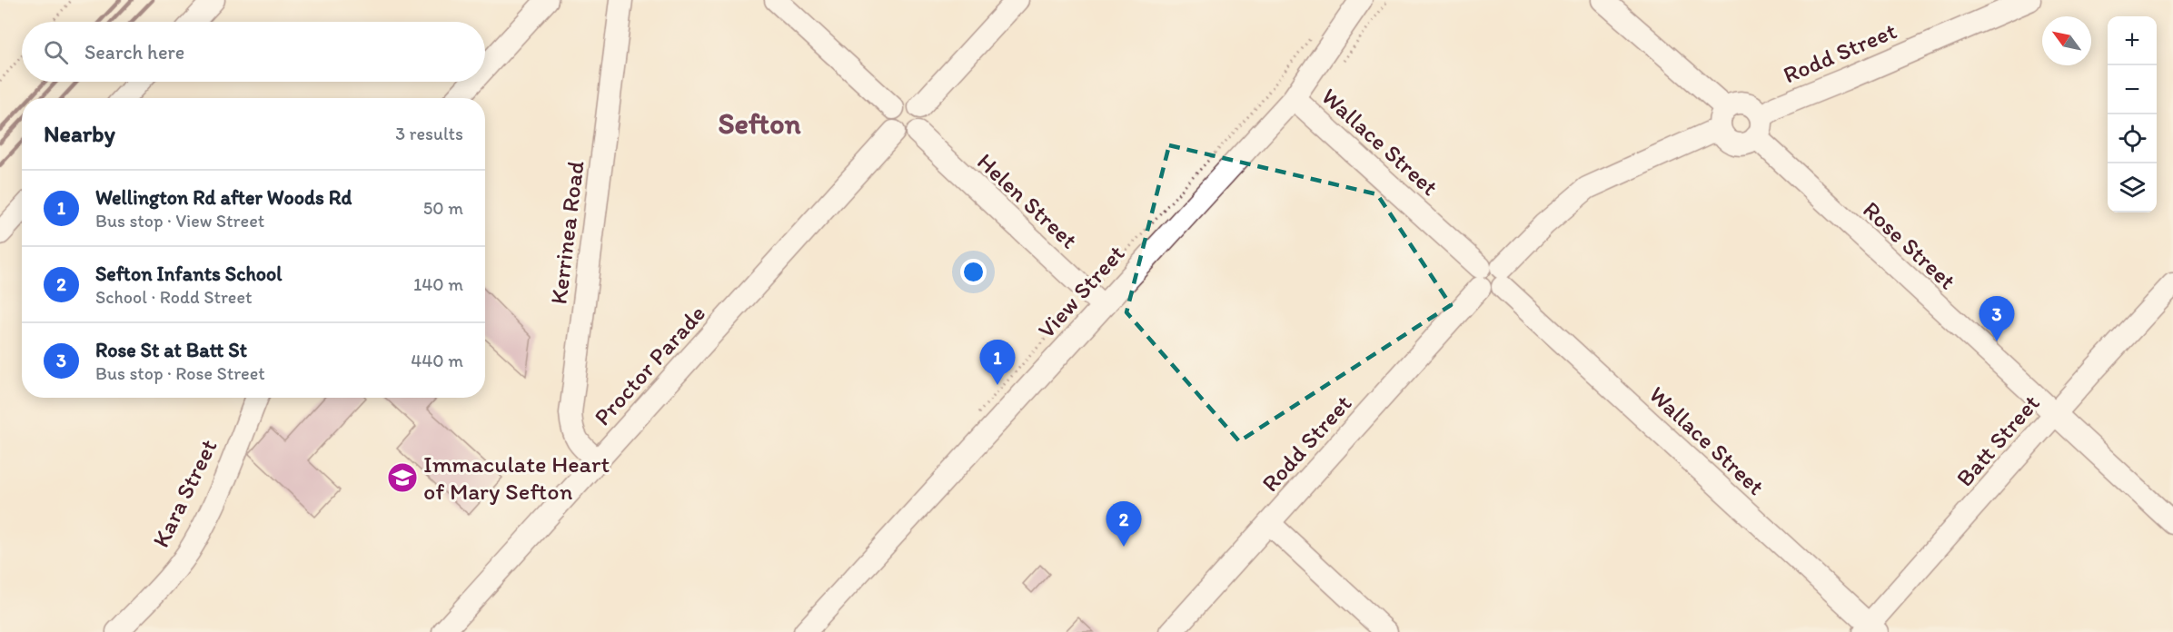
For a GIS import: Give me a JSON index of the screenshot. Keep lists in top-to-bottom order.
{
  "streets": {
    "street": [
      "Rodd Street",
      "Wallace Street",
      "Helen Street",
      "Kerrinea Road",
      "Rose Street",
      "View Street",
      "Proctor Parade",
      "Batt Street",
      "Kara Street"
    ]
  },
  "crossings": [
    ["Rodd Street", "Wallace Street"],
    ["Rodd Street", "Rose Street"],
    ["Wallace Street", "View Street"],
    ["Wallace Street", "Batt Street"],
    ["Helen Street", "View Street"],
    ["Helen Street", "Proctor Parade"],
    ["Kerrinea Road", "Proctor Parade"],
    ["Rose Street", "Batt Street"]
  ],
  "districts": ["Sefton"],
  "places": {
    "school or university": ["Immaculate Heart of Mary Sefton"]
  },
  "north": "top left",
  "page": {
    "map_buttons": ["+", "−"],
    "search": "Search here",
    "heading": ["Nearby", "3 results"],
    "list": [
      {
        "mark": "1",
        "name": "Wellington Rd after Woods Rd",
        "note": "Bus stop · View Street",
        "value": "50 m"
      },
      {
        "mark": "2",
        "name": "Sefton Infants School",
        "note": "School · Rodd Street",
        "value": "140 m"
      },
      {
        "mark": "3",
        "name": "Rose St at Batt St",
        "note": "Bus stop · Rose Street",
        "value": "440 m"
      }
    ],
    "pins": ["3", "1", "2"]
  }
}
